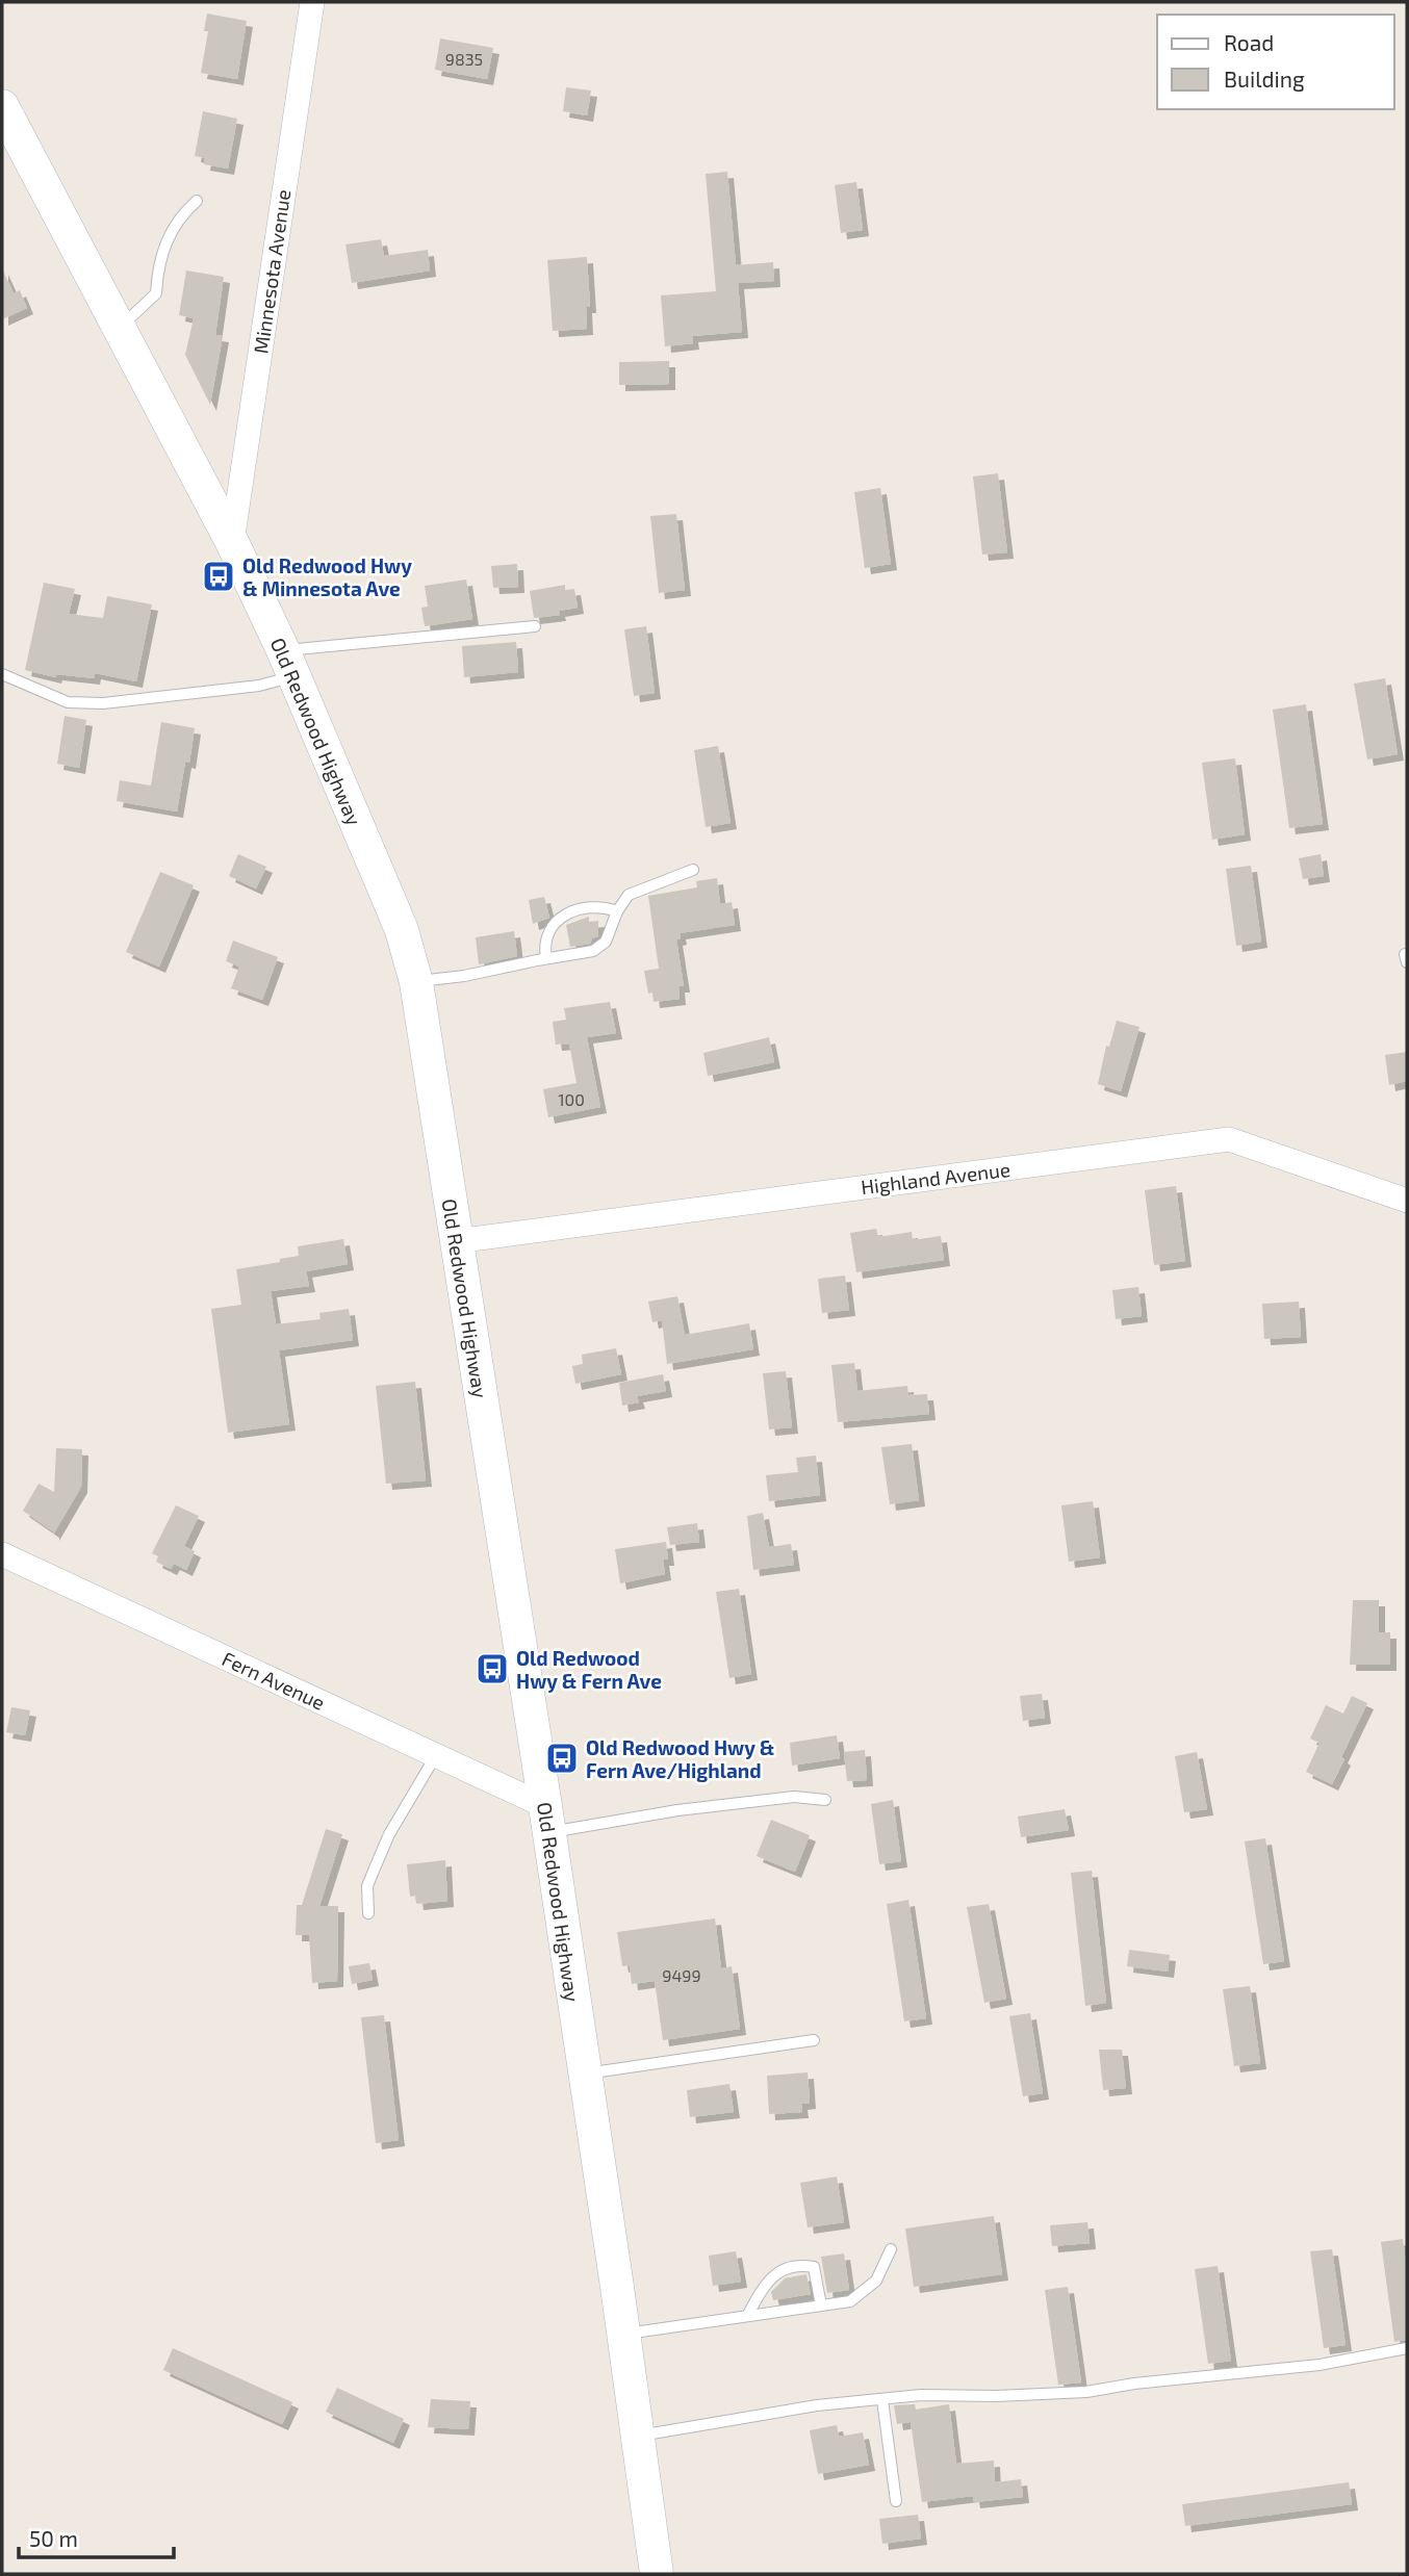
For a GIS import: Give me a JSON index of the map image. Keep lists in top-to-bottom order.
{
  "streets": {
    "main road": ["Old Redwood Highway"],
    "street": ["Minnesota Avenue", "Highland Avenue", "Fern Avenue"]
  },
  "crossings": [
    ["Minnesota Avenue", "Old Redwood Highway"],
    ["Old Redwood Highway", "Highland Avenue"],
    ["Old Redwood Highway", "Fern Avenue"]
  ],
  "places": {
    "bus stop": ["Old Redwood Hwy & Minnesota Ave", "Old Redwood Hwy & Fern Ave", "Old Redwood Hwy & Fern Ave/Highland"]
  },
  "house_numbers": ["9835", "100", "9499"],
  "legend": ["Road", "Building"],
  "scale_bar": "50 m"
}
